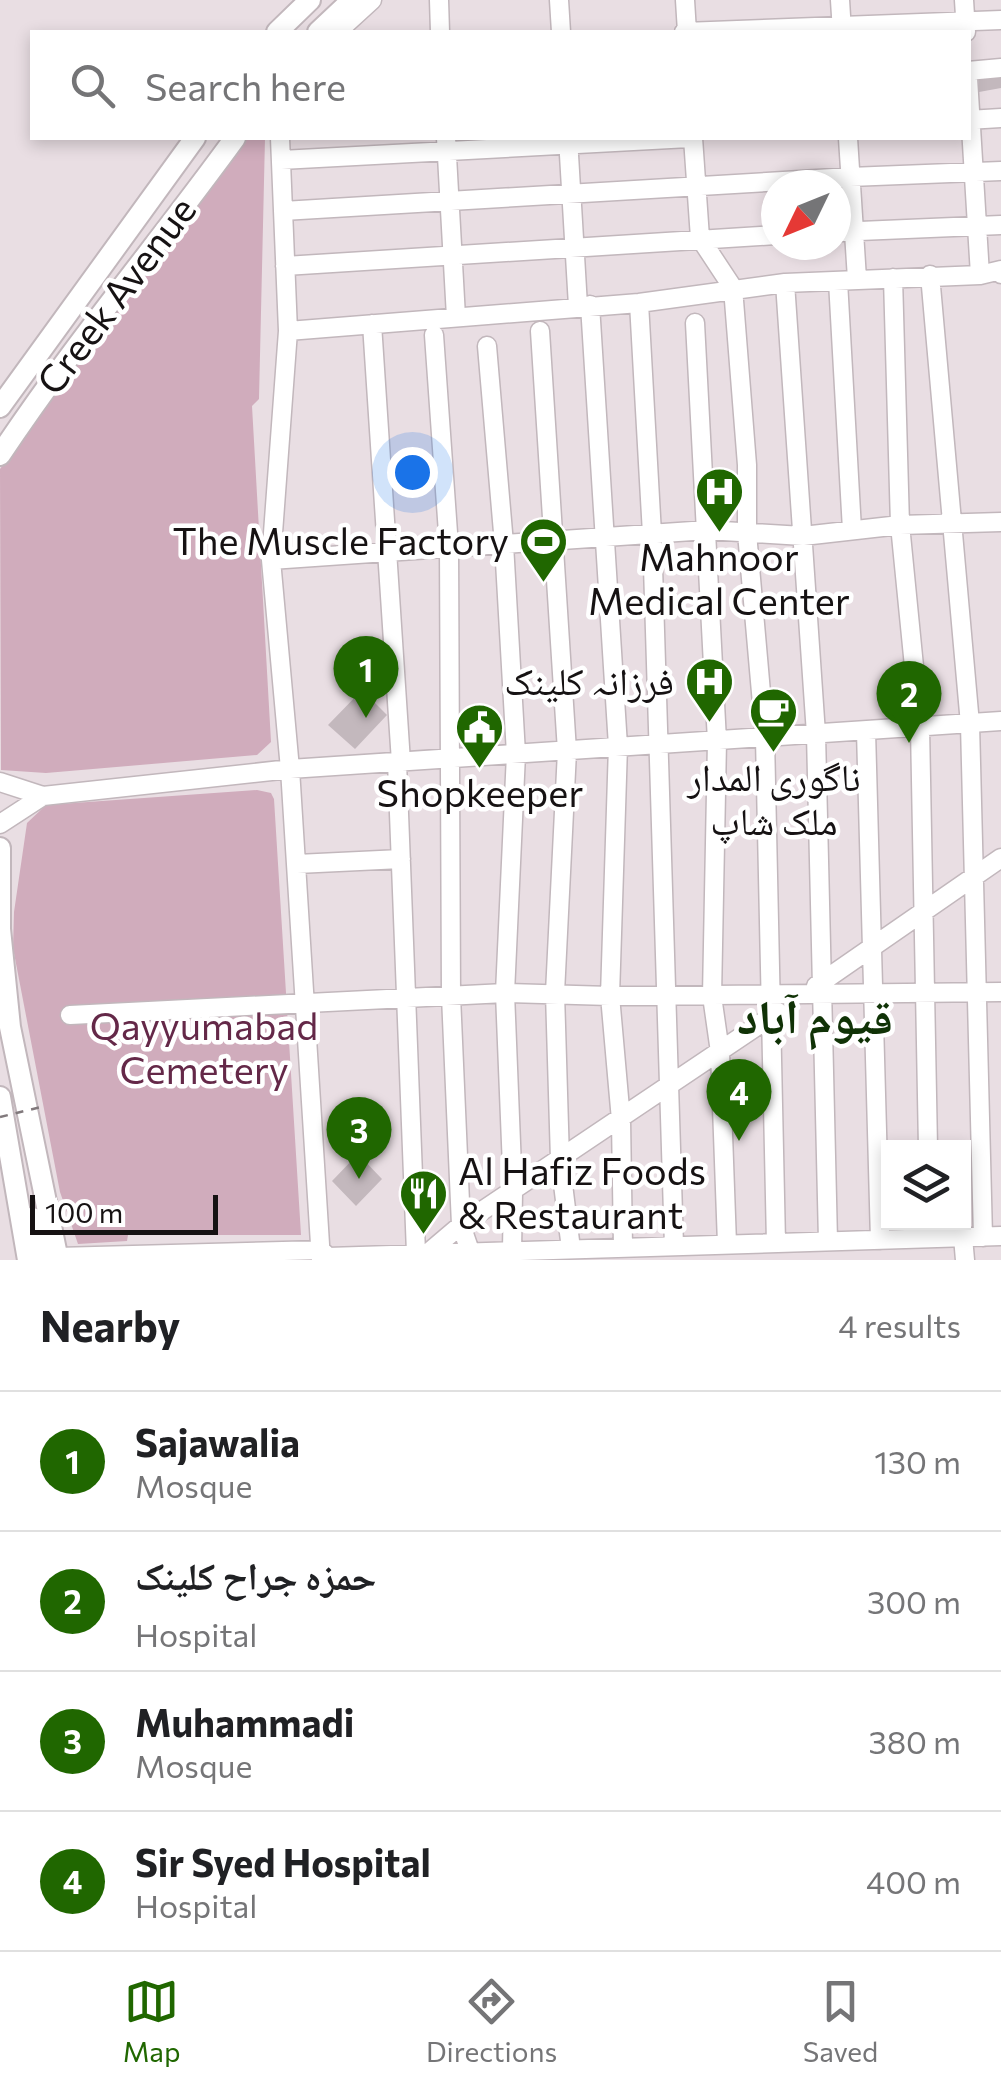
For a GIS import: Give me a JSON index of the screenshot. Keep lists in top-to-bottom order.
{
  "streets": {
    "main road": ["Creek Avenue"]
  },
  "districts": ["قیوم آباد"],
  "parks": ["Qayyumabad Cemetery"],
  "places": {
    "hospital": ["Mahnoor Medical Center", "فرزانہ کلینک"],
    "sports": ["The Muscle Factory"],
    "cafe": ["ناگوری المدار ملک شاپ"],
    "public building": ["Shopkeeper"],
    "restaurant": ["Al Hafiz Foods & Restaurant"]
  },
  "scale_bar": "100 m",
  "north": "bottom left",
  "page": {
    "search": "Search here",
    "pins": [
      "1",
      "2",
      "4",
      "3"
    ],
    "scale": "100 m",
    "heading": ["Nearby", "4 results"],
    "list": [
      {
        "mark": "1",
        "name": "Sajawalia",
        "note": "Mosque",
        "value": "130 m"
      },
      {
        "mark": "2",
        "name": "حمزہ جراح کلینک",
        "note": "Hospital",
        "value": "300 m"
      },
      {
        "mark": "3",
        "name": "Muhammadi",
        "note": "Mosque",
        "value": "380 m"
      },
      {
        "mark": "4",
        "name": "Sir Syed Hospital",
        "note": "Hospital",
        "value": "400 m"
      }
    ],
    "nav": ["Map", "Directions", "Saved"]
  }
}
